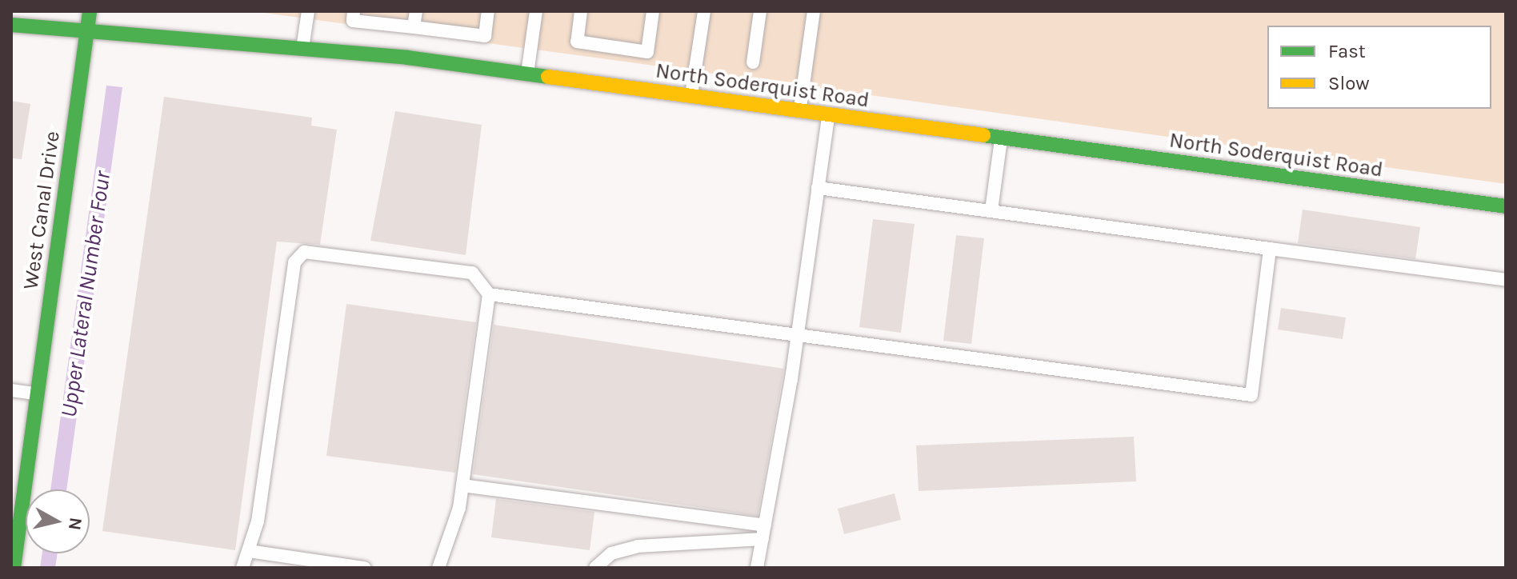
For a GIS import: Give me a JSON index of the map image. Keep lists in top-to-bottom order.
{
  "streets": {
    "street": ["North Soderquist Road", "West Canal Drive"]
  },
  "crossings": [
    ["North Soderquist Road", "West Canal Drive"]
  ],
  "water": ["Upper Lateral Number Four"],
  "legend": ["Fast", "Slow"],
  "north": "right"
}
